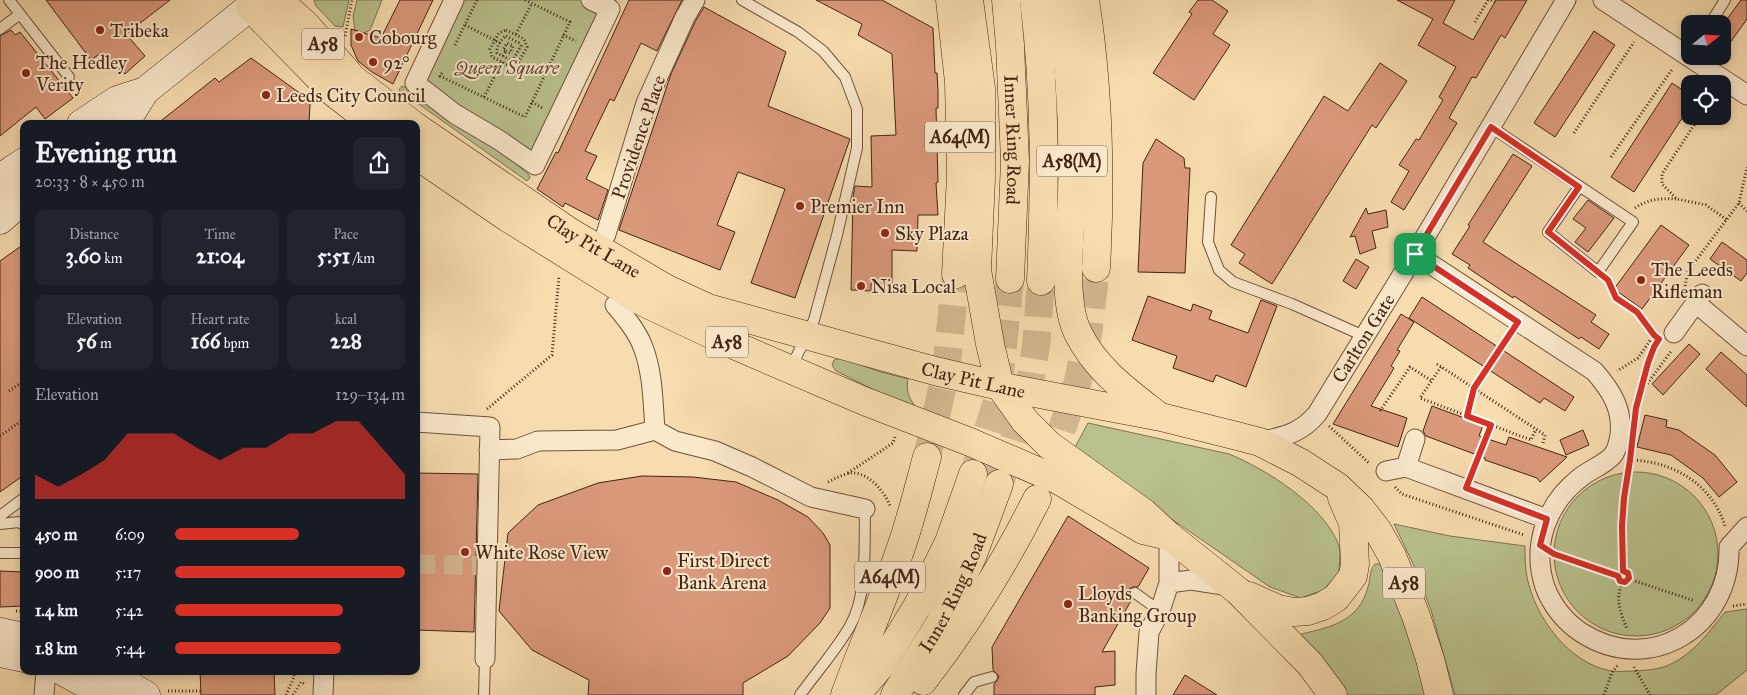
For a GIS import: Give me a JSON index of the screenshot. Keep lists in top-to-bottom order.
{
  "streets": {
    "highway": [
      "A58",
      "A64(M)",
      "Inner Ring Road",
      "A58(M)",
      "Clay Pit Lane"
    ],
    "street": ["Providence Place", "Carlton Gate"]
  },
  "crossings": [
    ["A58", "Clay Pit Lane"],
    ["Providence Place", "Clay Pit Lane"],
    ["A58(M)", "Clay Pit Lane"],
    ["Clay Pit Lane", "Carlton Gate"]
  ],
  "parks": ["Queen Square"],
  "places": [
    "Tribeka",
    "Cobourg",
    "92°",
    "The Hedley Verity",
    "Leeds City Council",
    "Premier Inn",
    "Sky Plaza",
    "The Leeds Rifleman",
    "Nisa Local",
    "White Rose View",
    "First Direct Bank Arena",
    "Lloyds Banking Group"
  ],
  "north": "right",
  "page": {
    "heading": ["Evening run", "20:33 · 8 × 450 m"],
    "stats": [
      ["Distance", "3.60 km"],
      ["Time", "21:04"],
      ["Pace", "5:51 /km"],
      ["Elevation", "56 m"],
      ["Heart rate", "166 bpm"],
      ["kcal", "228"]
    ],
    "chart": ["Elevation", "129–134 m"],
    "list": [
      {
        "name": "450 m",
        "note": "6:09"
      },
      {
        "name": "900 m",
        "note": "5:17"
      },
      {
        "name": "1.4 km",
        "note": "5:42"
      },
      {
        "name": "1.8 km",
        "note": "5:44"
      }
    ]
  }
}
